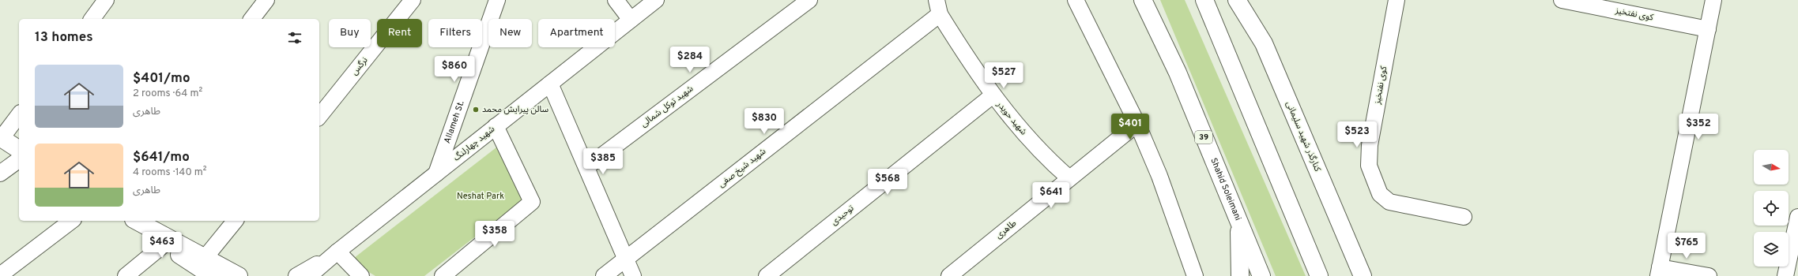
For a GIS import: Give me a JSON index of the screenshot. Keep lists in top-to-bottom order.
{
  "streets": {
    "main road": ["کنارگذر شهید سلیمانی", "39", "Shahid Soleimani"],
    "street": [
      "کوی نفتخیز",
      "نرگس",
      "شهید توکل شمالی",
      "شهید حویدر",
      "Allameh St.",
      "شهید چهارلنگ",
      "شهید شیخ صفی",
      "توحیدی",
      "طاهری"
    ]
  },
  "crossings": [
    ["شهید حویدر", "شهید شیخ صفی"],
    ["شهید حویدر", "توحیدی"],
    ["شهید حویدر", "طاهری"],
    ["Allameh St.", "شهید چهارلنگ"]
  ],
  "parks": ["Neshat Park"],
  "places": ["سالن پیرایش محمد"],
  "north": "right",
  "page": {
    "chip": [
      "Buy",
      "Rent",
      "Filters",
      "New",
      "Apartment"
    ],
    "heading": "13 homes",
    "price": [
      "$284",
      "$860",
      "$527",
      "$830",
      "$401",
      "$352",
      "$523",
      "$385",
      "$568",
      "$641",
      "$358",
      "$463",
      "$765"
    ],
    "list": [
      {
        "name": "$401/mo",
        "note": "2 rooms · 64 m² · طاهری"
      },
      {
        "name": "$641/mo",
        "note": "4 rooms · 140 m² · طاهری"
      }
    ]
  }
}
